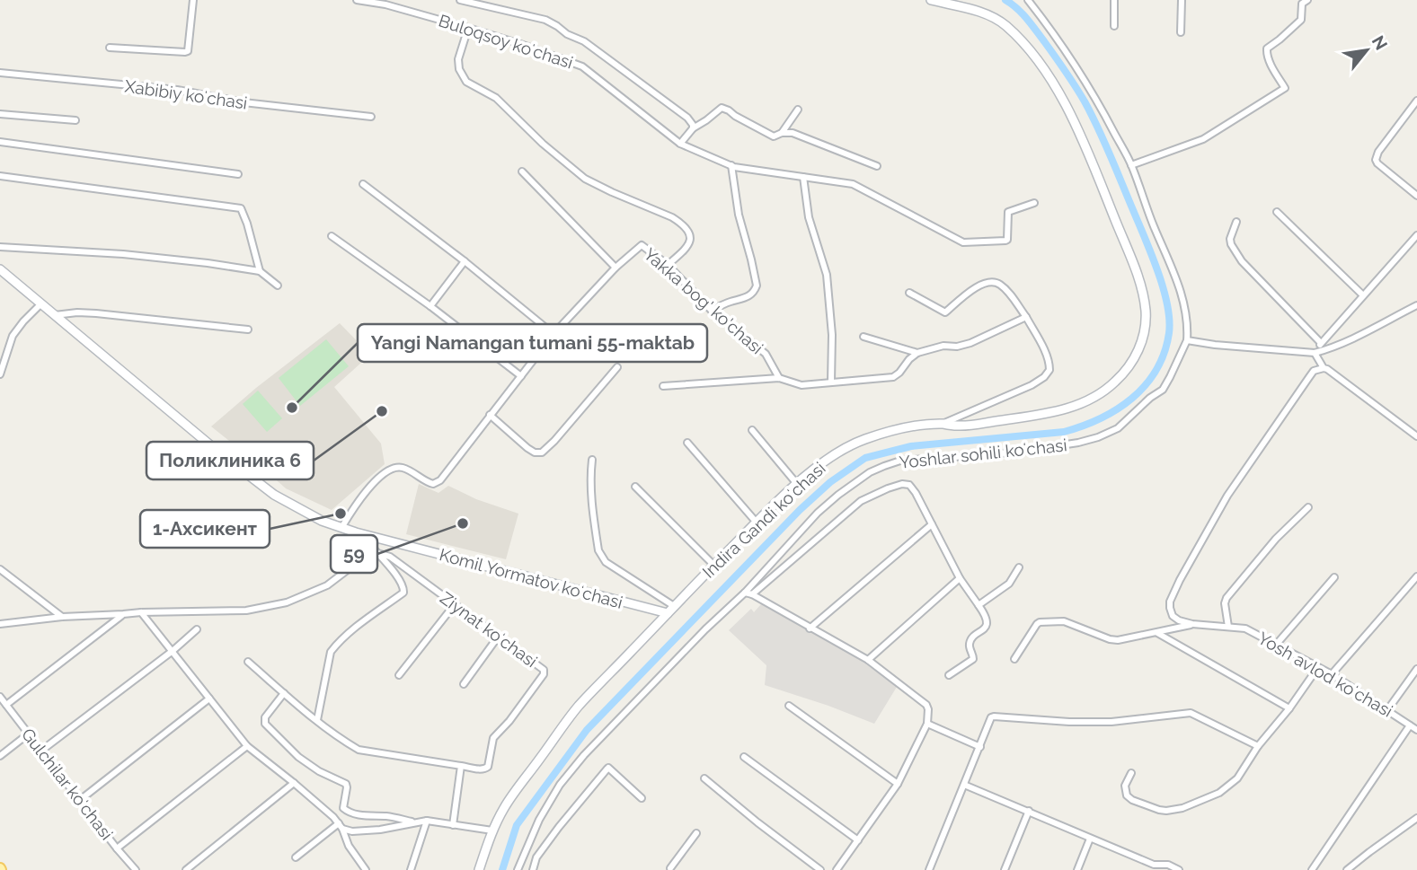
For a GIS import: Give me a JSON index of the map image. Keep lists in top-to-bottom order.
{
  "streets": {
    "street": [
      "Buloqsoy koʻchasi",
      "Xabibiy koʻchasi",
      "Yakka bog' ko'chasi",
      "Yoshlar sohili koʻchasi",
      "Indira Gandi koʻchasi",
      "Komil Yormatov koʻchasi",
      "Ziynat koʻchasi",
      "Yosh avlod koʻchasi",
      "Gulchilar koʻchasi"
    ]
  },
  "crossings": [
    ["Yakka bog' ko'chasi", "Komil Yormatov koʻchasi"],
    ["Indira Gandi koʻchasi", "Komil Yormatov koʻchasi"]
  ],
  "places": [
    "Yangi Namangan tumani 55-maktab",
    "Поликлиника 6",
    "1-Ахсикент",
    "59"
  ],
  "north": "top right"
}
